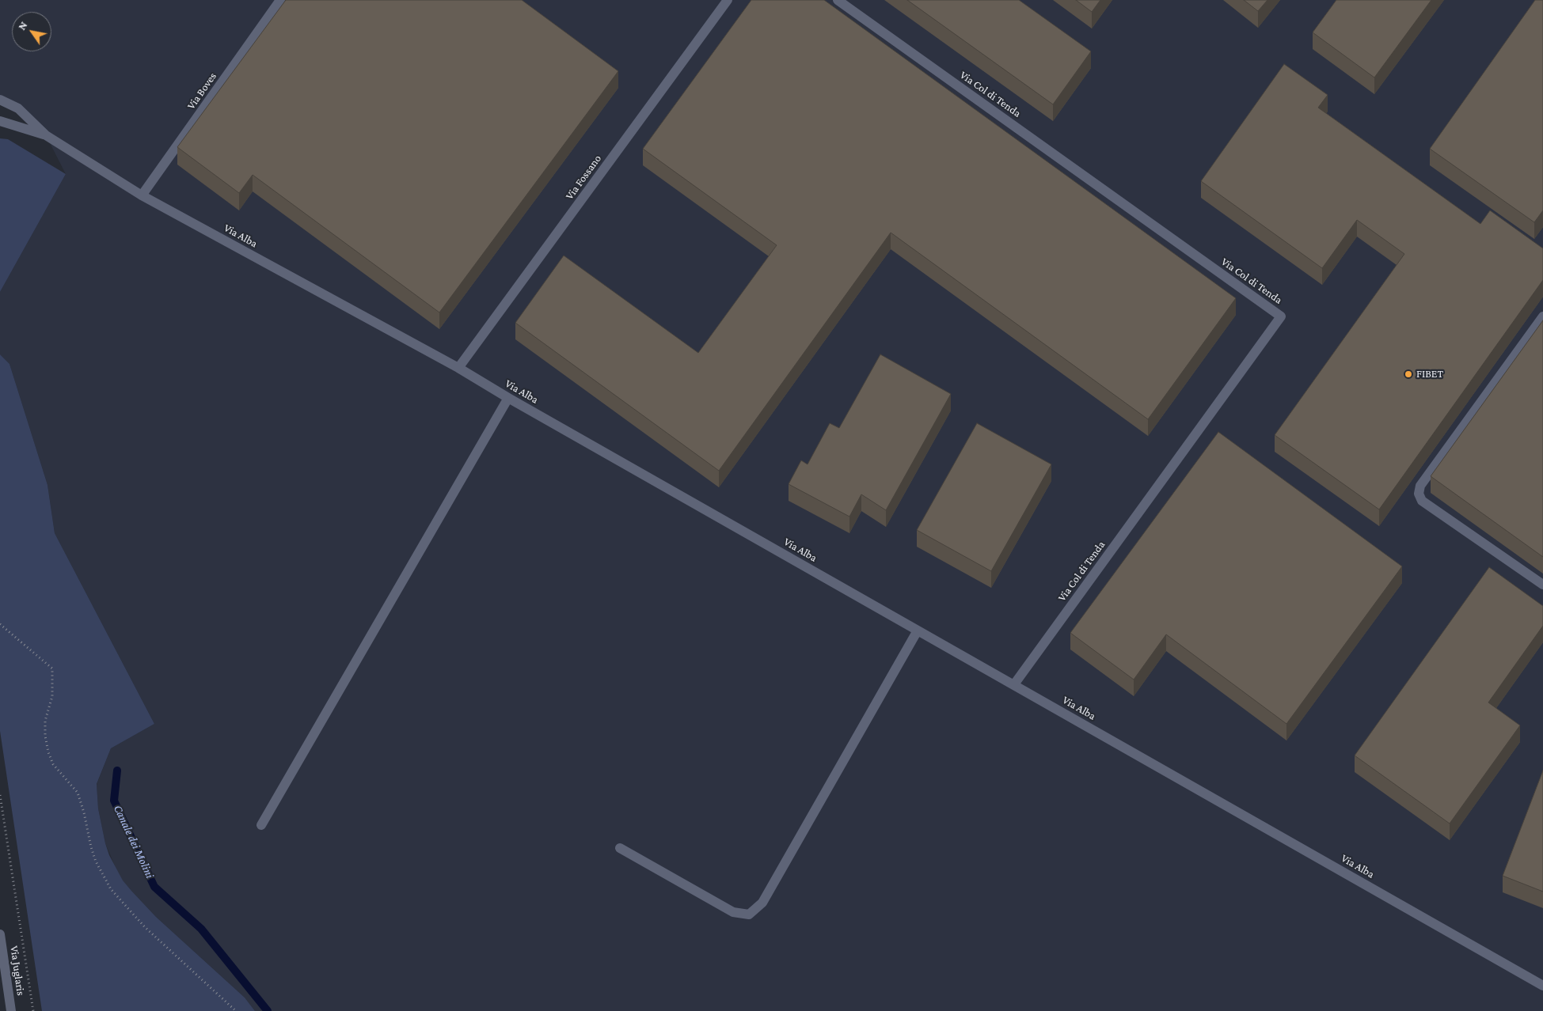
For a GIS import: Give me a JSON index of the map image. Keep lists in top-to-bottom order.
{
  "streets": {
    "street": [
      "Via Boves",
      "Via Col di Tenda",
      "Via Fossano",
      "Via Alba",
      "Via Juglaris"
    ]
  },
  "crossings": [
    ["Via Boves", "Via Alba"],
    ["Via Col di Tenda", "Via Alba"],
    ["Via Fossano", "Via Alba"]
  ],
  "water": ["Canale dei Molini"],
  "places": ["FIBET"],
  "north": "top left"
}
